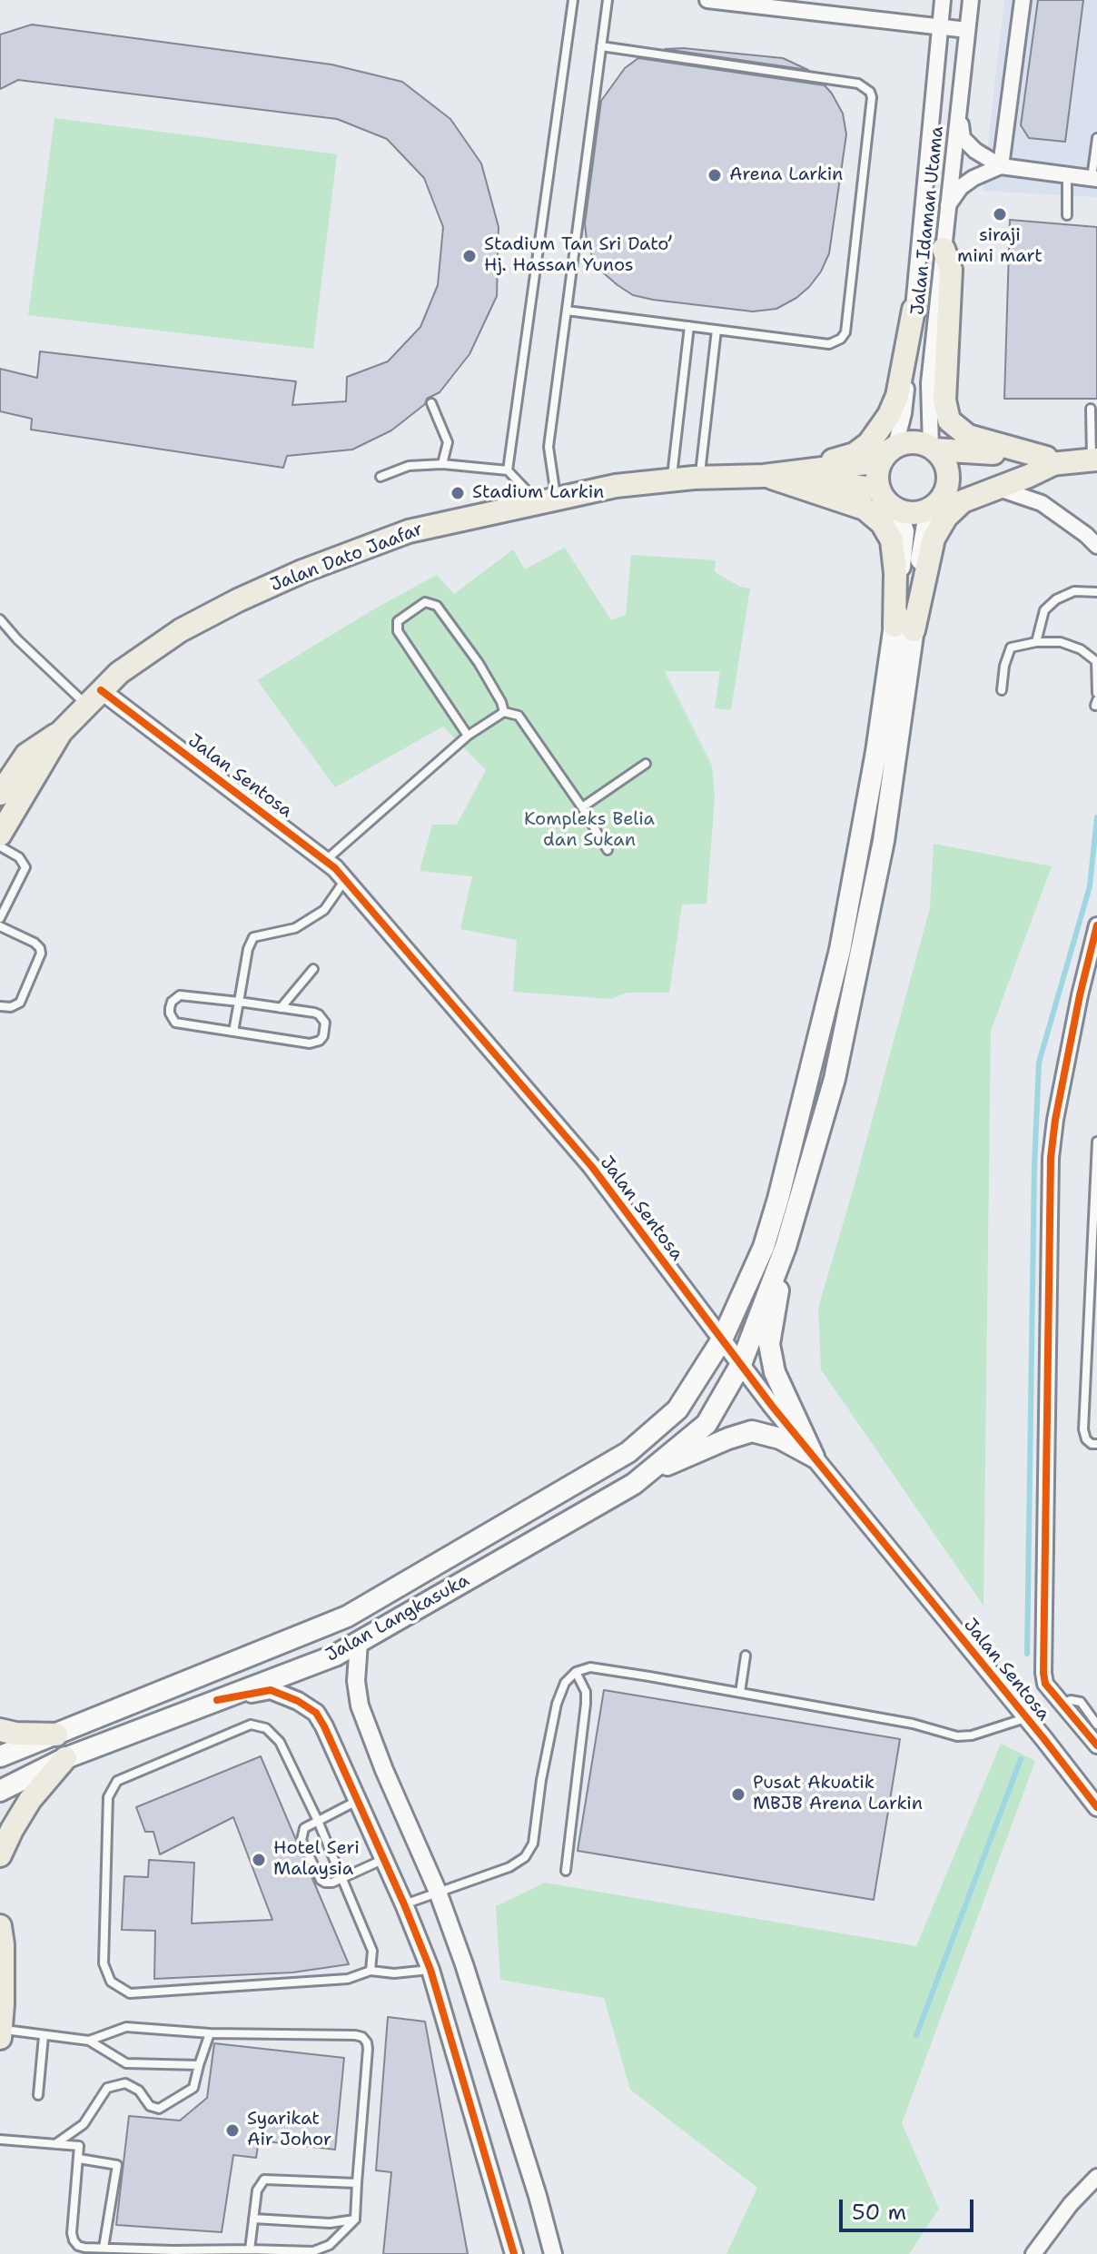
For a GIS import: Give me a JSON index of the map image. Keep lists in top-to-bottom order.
{
  "streets": {
    "main road": ["Jalan Dato Jaafar", "Jalan Langkasuka"],
    "street": ["Jalan Idaman Utama", "Jalan Sentosa"]
  },
  "crossings": [
    ["Jalan Idaman Utama", "Jalan Dato Jaafar"],
    ["Jalan Dato Jaafar", "Jalan Sentosa"],
    ["Jalan Sentosa", "Jalan Langkasuka"]
  ],
  "parks": ["Kompleks Belia dan Sukan"],
  "places": [
    "Arena Larkin",
    "siraji mini mart",
    "Stadium Tan Sri Dato’ Hj. Hassan Yunos",
    "Stadium Larkin",
    "Pusat Akuatik MBJB Arena Larkin",
    "Hotel Seri Malaysia",
    "Syarikat Air Johor"
  ],
  "scale_bar": "50 m"
}
